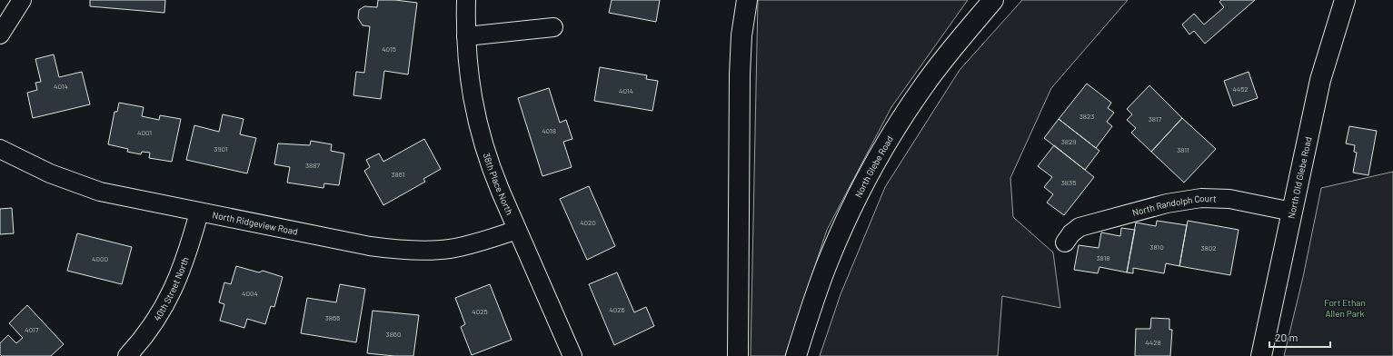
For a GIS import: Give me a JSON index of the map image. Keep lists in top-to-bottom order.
{
  "streets": {
    "main road": ["North Glebe Road", "North Old Glebe Road"],
    "street": [
      "38th Place North",
      "North Randolph Court",
      "North Ridgeview Road",
      "40th Street North"
    ]
  },
  "crossings": [
    ["North Old Glebe Road", "North Randolph Court"],
    ["38th Place North", "North Ridgeview Road"],
    ["North Ridgeview Road", "40th Street North"]
  ],
  "parks": ["Fort Ethan Allen Park"],
  "house_numbers": [
    "4015",
    "4014",
    "4452",
    "4014",
    "3823",
    "3817",
    "4018",
    "4001",
    "3829",
    "3901",
    "3811",
    "3887",
    "3861",
    "3835",
    "4020",
    "3810",
    "3802",
    "3818",
    "4000",
    "4004",
    "4026",
    "4025",
    "3866",
    "4017",
    "3860",
    "4428"
  ],
  "scale_bar": "20 m"
}
